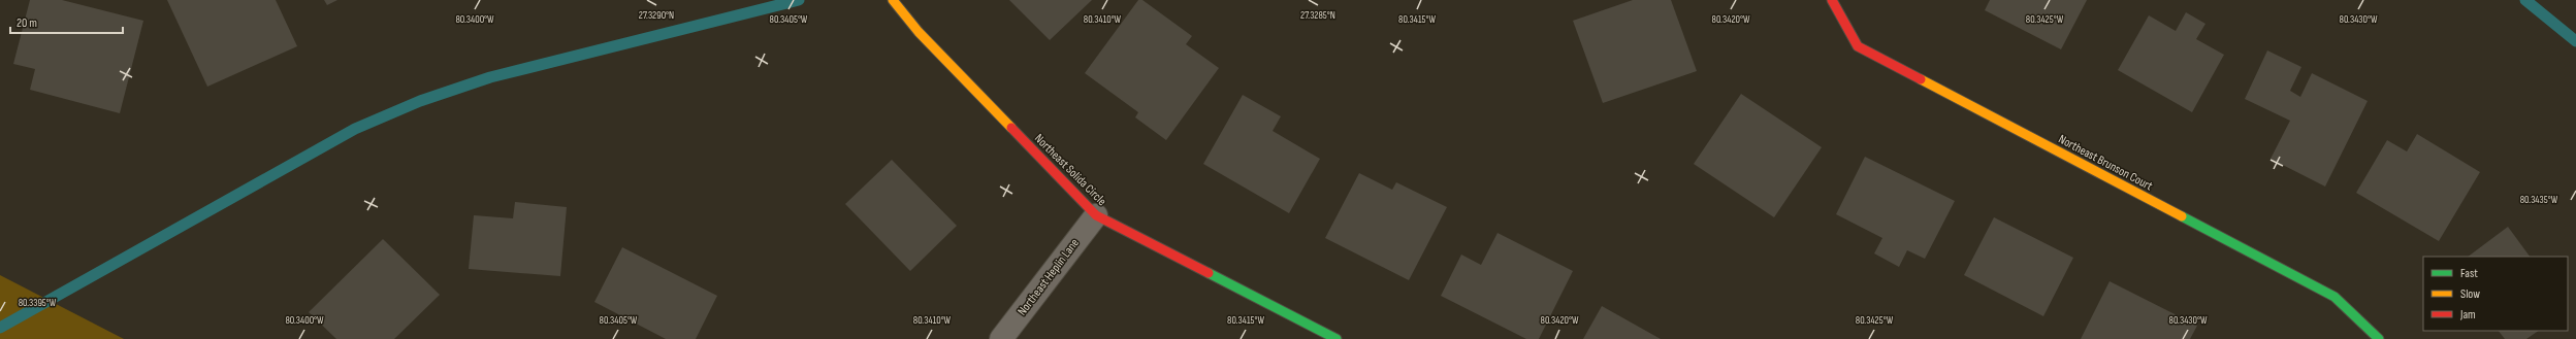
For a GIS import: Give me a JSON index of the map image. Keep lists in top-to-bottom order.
{
  "streets": {
    "street": ["Northeast Brunson Court", "Northeast Solida Circle", "Northeast Heplin Lane"]
  },
  "crossings": [
    ["Northeast Solida Circle", "Northeast Heplin Lane"]
  ],
  "legend": ["Fast", "Slow", "Jam"],
  "scale_bar": "20 m",
  "coordinates": [
    "27.3290°N",
    "27.3285°N",
    "80.3400°W",
    "80.3405°W",
    "80.3410°W",
    "80.3415°W",
    "80.3420°W",
    "80.3425°W",
    "80.3430°W",
    "80.3435°W",
    "80.3395°W"
  ]
}
